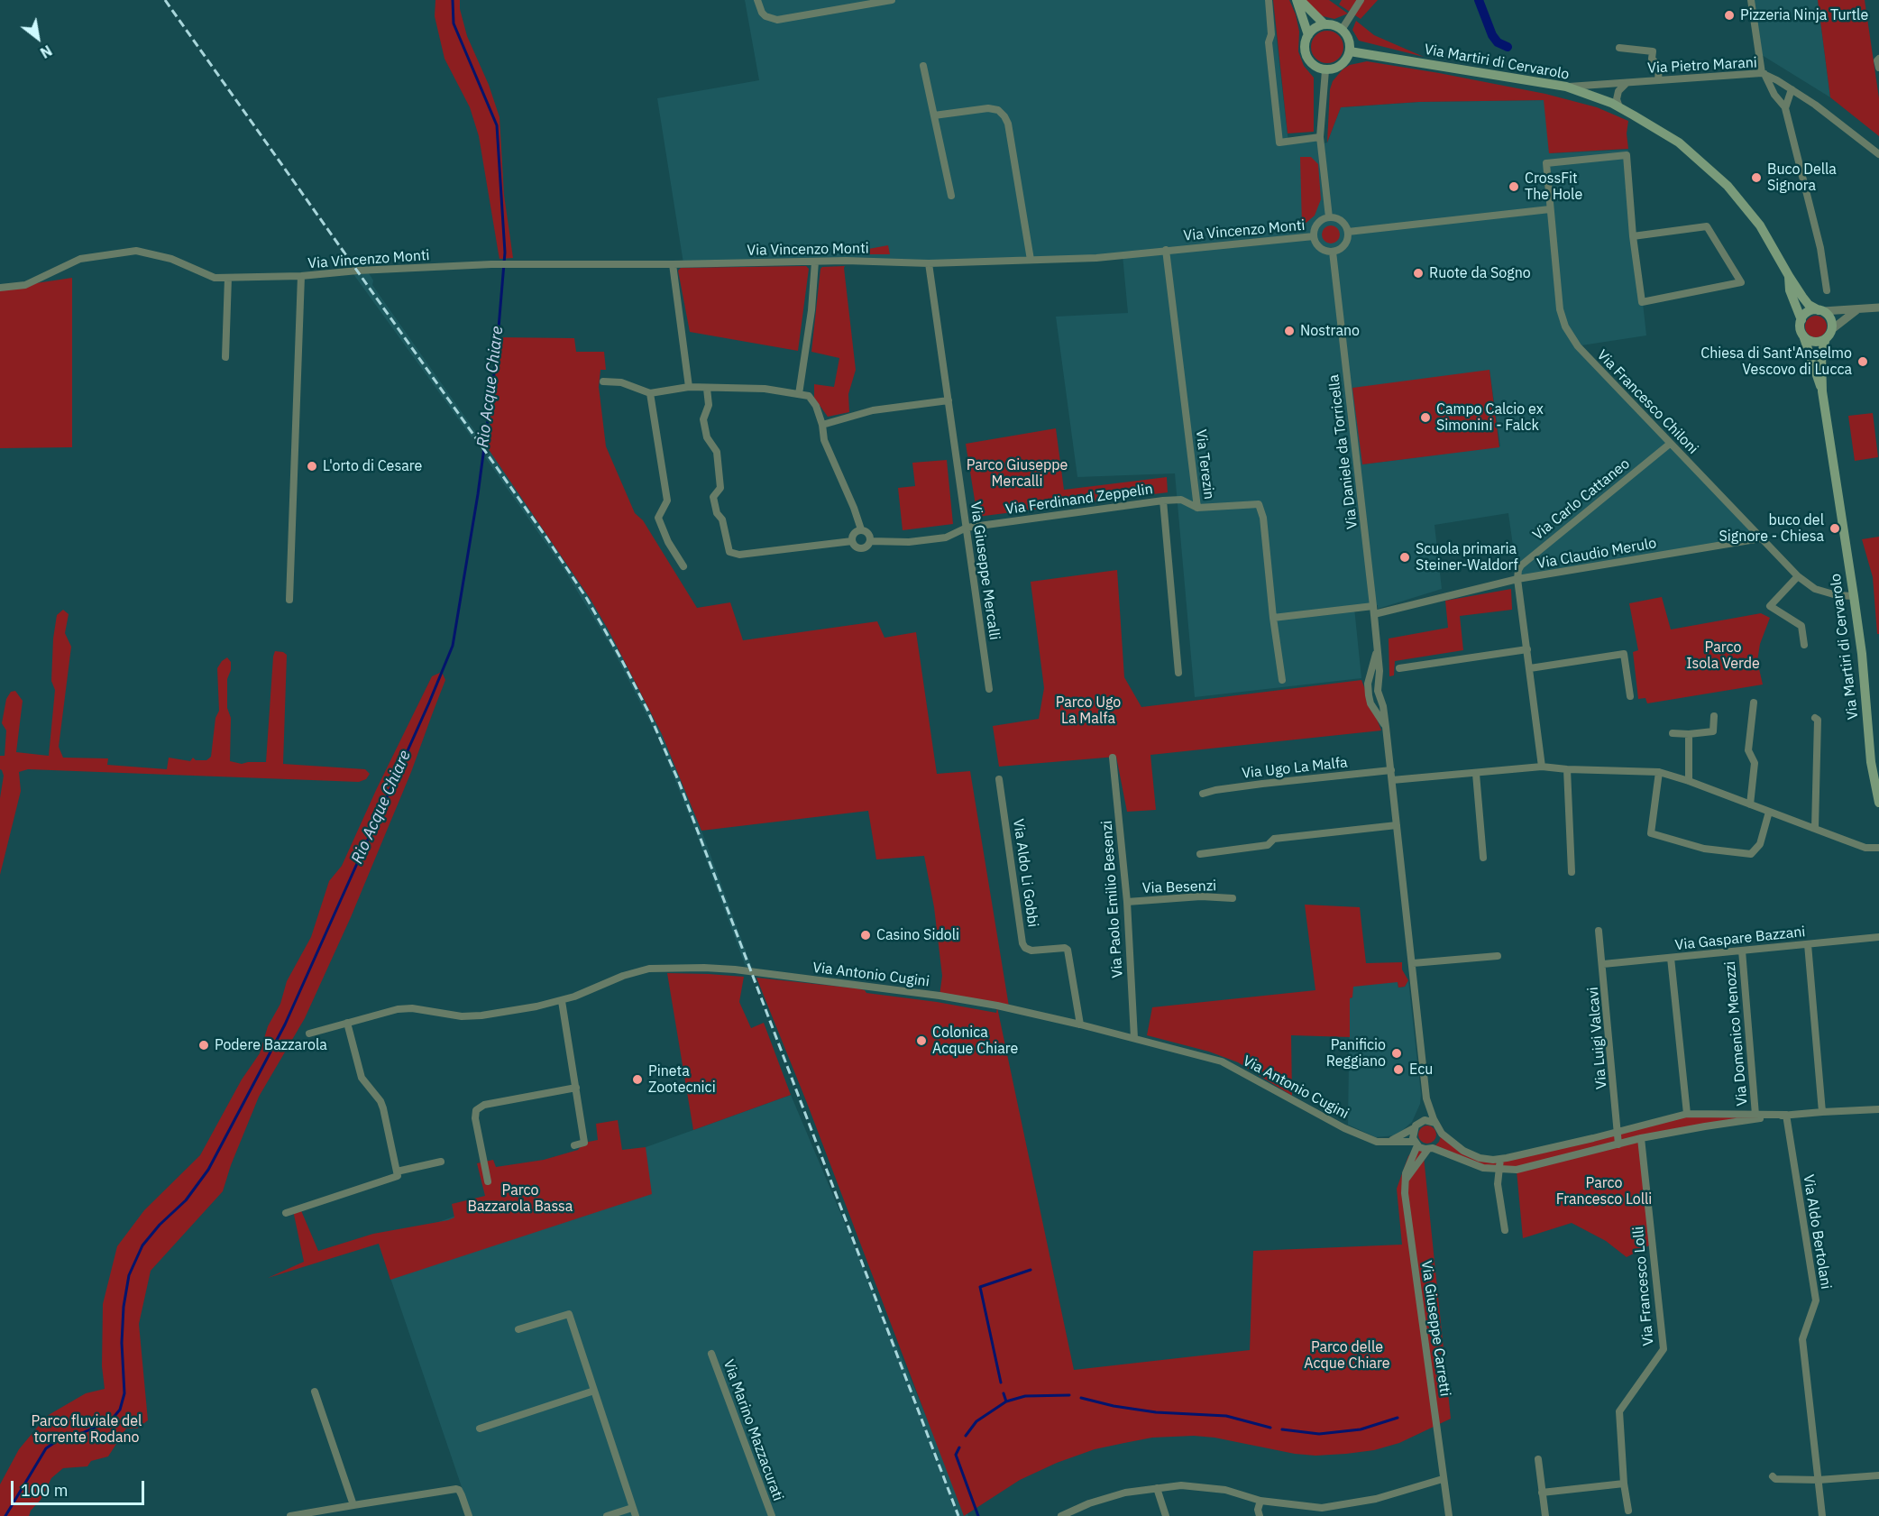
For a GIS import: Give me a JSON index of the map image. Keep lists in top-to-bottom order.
{
  "streets": {
    "main road": ["Via Martiri di Cervarolo"],
    "street": [
      "Via Pietro Marani",
      "Via Vincenzo Monti",
      "Via Francesco Chiloni",
      "Via Daniele da Torricella",
      "Via Terezin",
      "Via Ferdinand Zeppelin",
      "Via Carlo Cattaneo",
      "Via Claudio Merulo",
      "Via Giuseppe Mercalli",
      "Via Ugo La Malfa",
      "Via Aldo Li Gobbi",
      "Via Besenzi",
      "Via Paolo Emilio Besenzi",
      "Via Gaspare Bazzani",
      "Via Antonio Cugini",
      "Via Domenico Menozzi",
      "Via Luigi Valcavi",
      "Via Aldo Bertolani",
      "Via Francesco Lolli",
      "Via Giuseppe Carretti",
      "Via Marino Mazzacurati"
    ]
  },
  "crossings": [
    ["Via Martiri di Cervarolo", "Via Pietro Marani"],
    ["Via Martiri di Cervarolo", "Via Francesco Chiloni"],
    ["Via Vincenzo Monti", "Via Daniele da Torricella"],
    ["Via Vincenzo Monti", "Via Terezin"],
    ["Via Vincenzo Monti", "Via Giuseppe Mercalli"],
    ["Via Francesco Chiloni", "Via Carlo Cattaneo"],
    ["Via Francesco Chiloni", "Via Claudio Merulo"],
    ["Via Daniele da Torricella", "Via Claudio Merulo"],
    ["Via Daniele da Torricella", "Via Ugo La Malfa"],
    ["Via Daniele da Torricella", "Via Antonio Cugini"],
    ["Via Daniele da Torricella", "Via Giuseppe Carretti"],
    ["Via Terezin", "Via Ferdinand Zeppelin"],
    ["Via Ferdinand Zeppelin", "Via Giuseppe Mercalli"],
    ["Via Carlo Cattaneo", "Via Claudio Merulo"],
    ["Via Aldo Li Gobbi", "Via Antonio Cugini"],
    ["Via Besenzi", "Via Paolo Emilio Besenzi"],
    ["Via Paolo Emilio Besenzi", "Via Antonio Cugini"],
    ["Via Gaspare Bazzani", "Via Domenico Menozzi"],
    ["Via Gaspare Bazzani", "Via Luigi Valcavi"],
    ["Via Antonio Cugini", "Via Domenico Menozzi"],
    ["Via Antonio Cugini", "Via Luigi Valcavi"],
    ["Via Antonio Cugini", "Via Aldo Bertolani"],
    ["Via Antonio Cugini", "Via Francesco Lolli"],
    ["Via Antonio Cugini", "Via Giuseppe Carretti"]
  ],
  "water": ["Rio Acque Chiare"],
  "parks": [
    "Parco Giuseppe Mercalli",
    "Parco Isola Verde",
    "Parco Ugo La Malfa",
    "Parco Francesco Lolli",
    "Parco Bazzarola Bassa",
    "Parco delle Acque Chiare",
    "Parco fluviale del torrente Rodano"
  ],
  "places": [
    "Pizzeria Ninja Turtle",
    "Buco Della Signora",
    "CrossFit The Hole",
    "Ruote da Sogno",
    "Nostrano",
    "Chiesa di Sant'Anselmo Vescovo di Lucca",
    "Campo Calcio ex Simonini - Falck",
    "L'orto di Cesare",
    "buco del Signore - Chiesa",
    "Scuola primaria Steiner-Waldorf",
    "Casino Sidoli",
    "Colonica Acque Chiare",
    "Podere Bazzarola",
    "Panificio Reggiano",
    "Ecu",
    "Pineta Zootecnici"
  ],
  "scale_bar": "100 m",
  "north": "bottom right"
}
